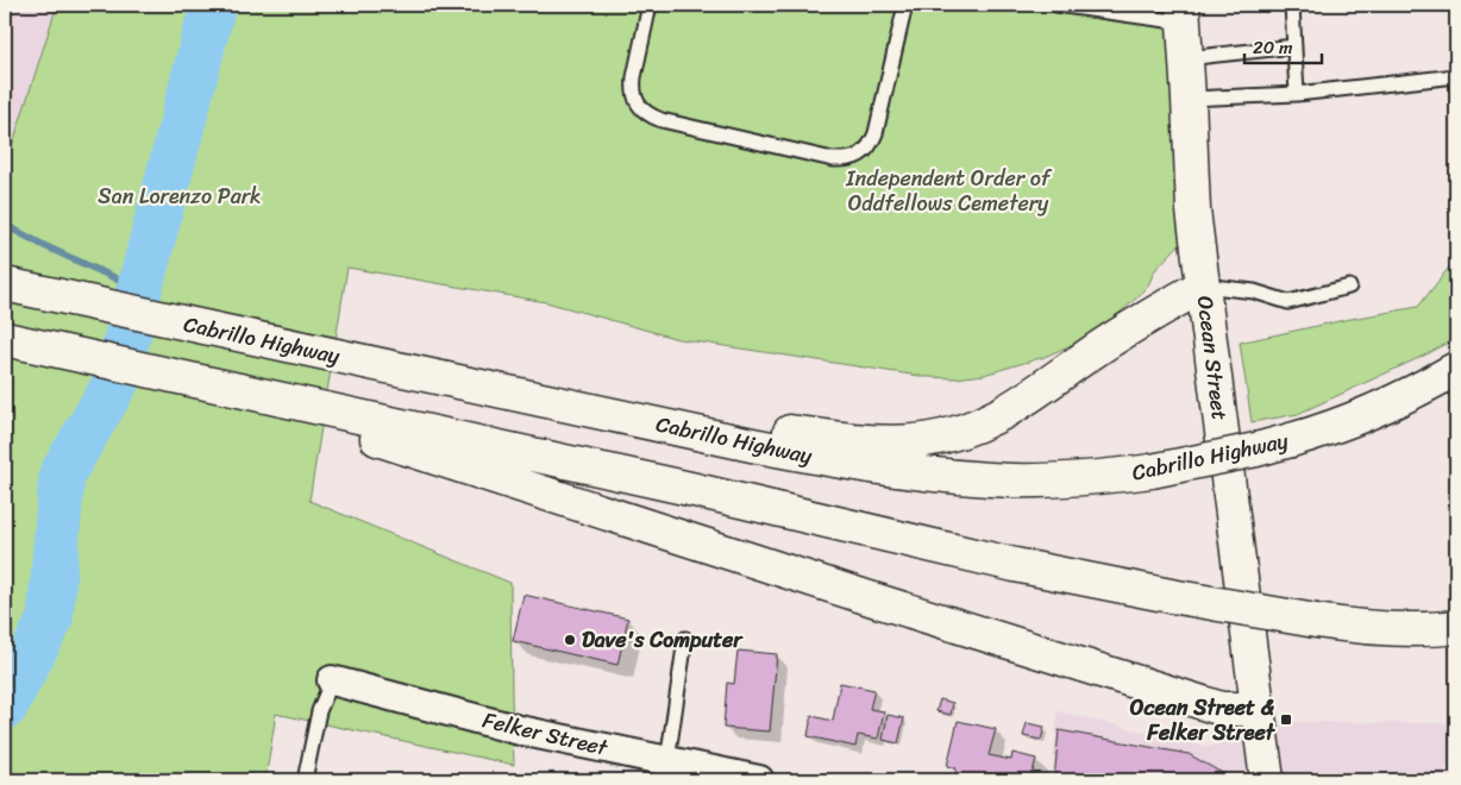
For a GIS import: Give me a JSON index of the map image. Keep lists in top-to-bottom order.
{
  "streets": {
    "main road": ["Cabrillo Highway", "Ocean Street"],
    "street": ["Felker Street"]
  },
  "parks": ["Independent Order of Oddfellows Cemetery", "San Lorenzo Park"],
  "places": {
    "other": ["Dave's Computer"],
    "transit": ["Ocean Street & Felker Street"]
  },
  "scale_bar": "20 m"
}
